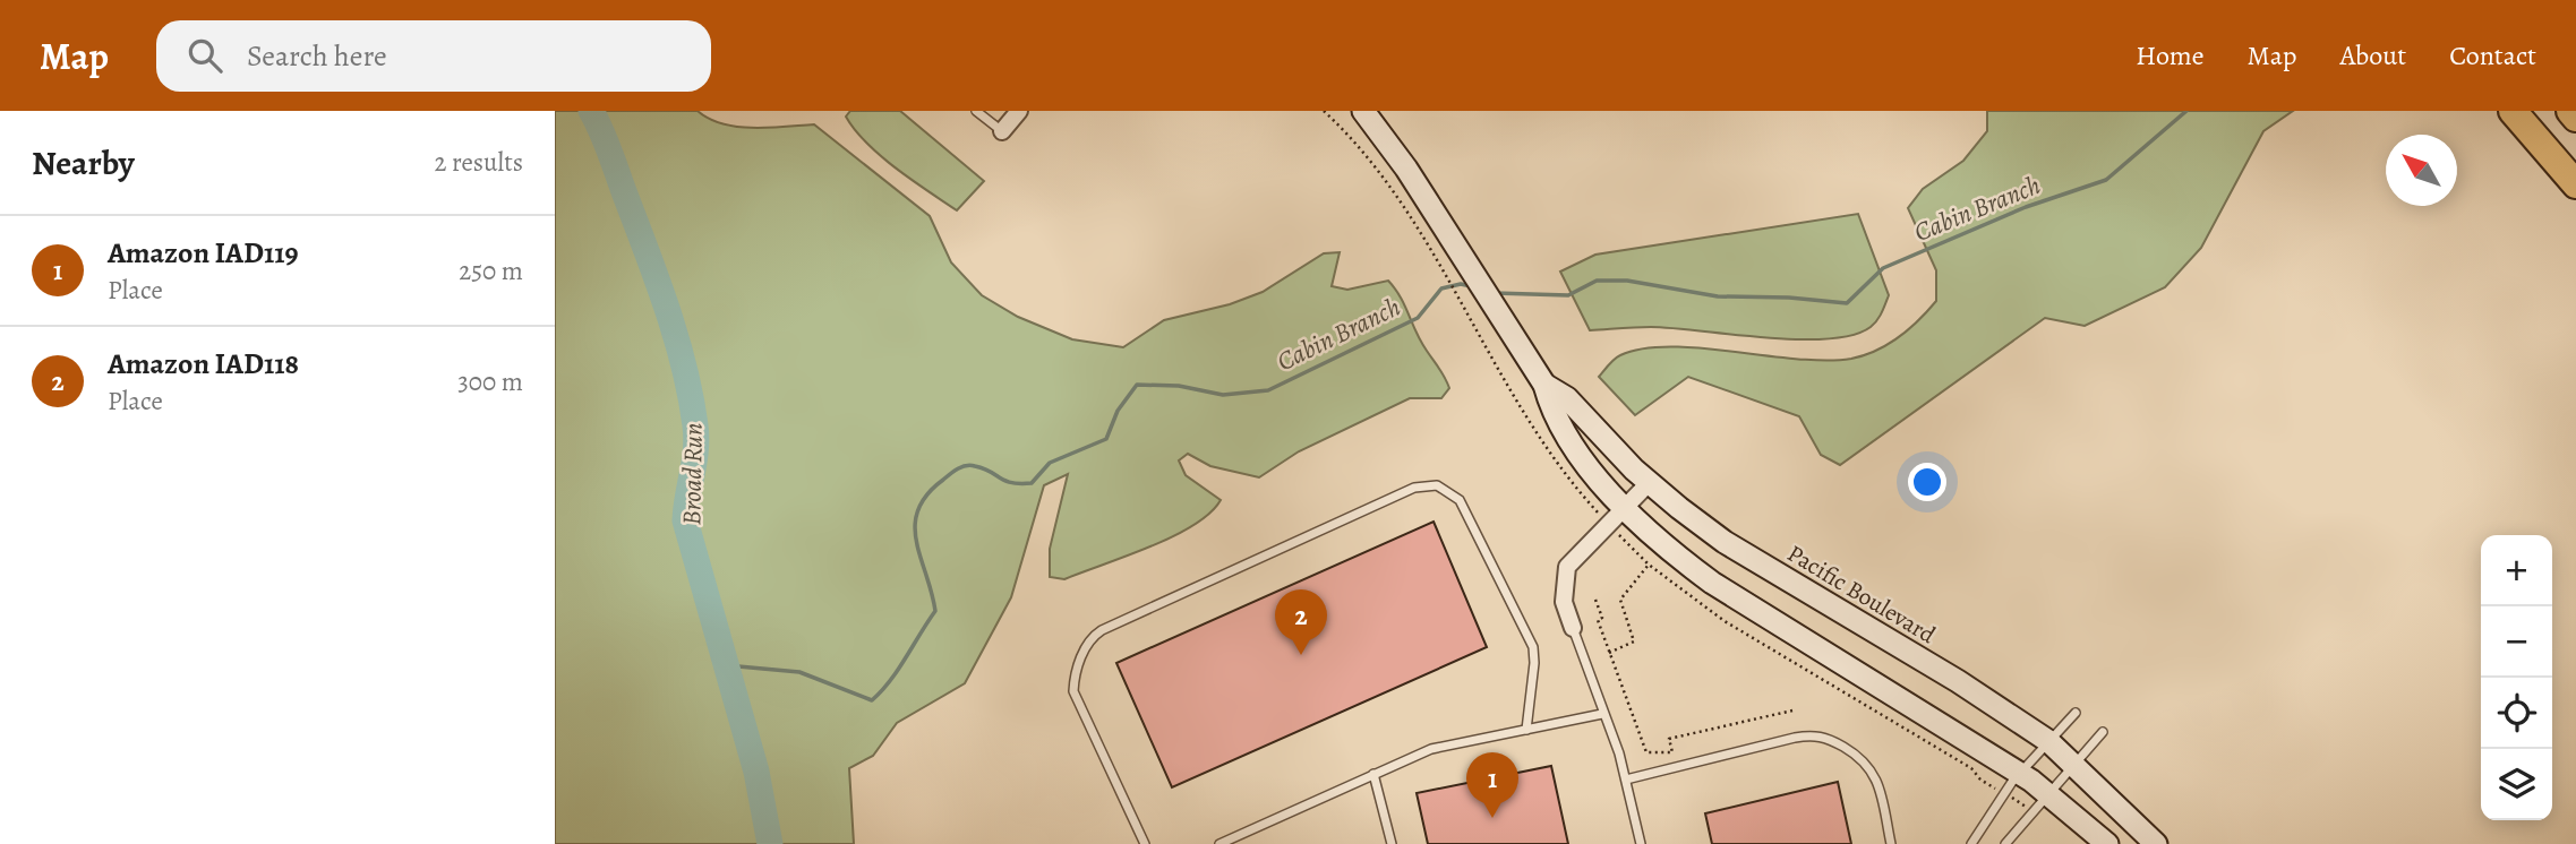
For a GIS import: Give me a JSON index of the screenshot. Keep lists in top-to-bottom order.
{
  "streets": {
    "main road": ["Pacific Boulevard"]
  },
  "water": ["Cabin Branch", "Broad Run"],
  "north": "top left",
  "page": {
    "header": "Map",
    "search": "Search here",
    "nav": [
      "Home",
      "Map",
      "About",
      "Contact"
    ],
    "heading": ["Nearby", "2 results"],
    "list": [
      {
        "mark": "1",
        "name": "Amazon IAD119",
        "note": "Place",
        "value": "250 m"
      },
      {
        "mark": "2",
        "name": "Amazon IAD118",
        "note": "Place",
        "value": "300 m"
      }
    ],
    "map_buttons": ["+", "−"],
    "pins": ["2", "1"]
  }
}
